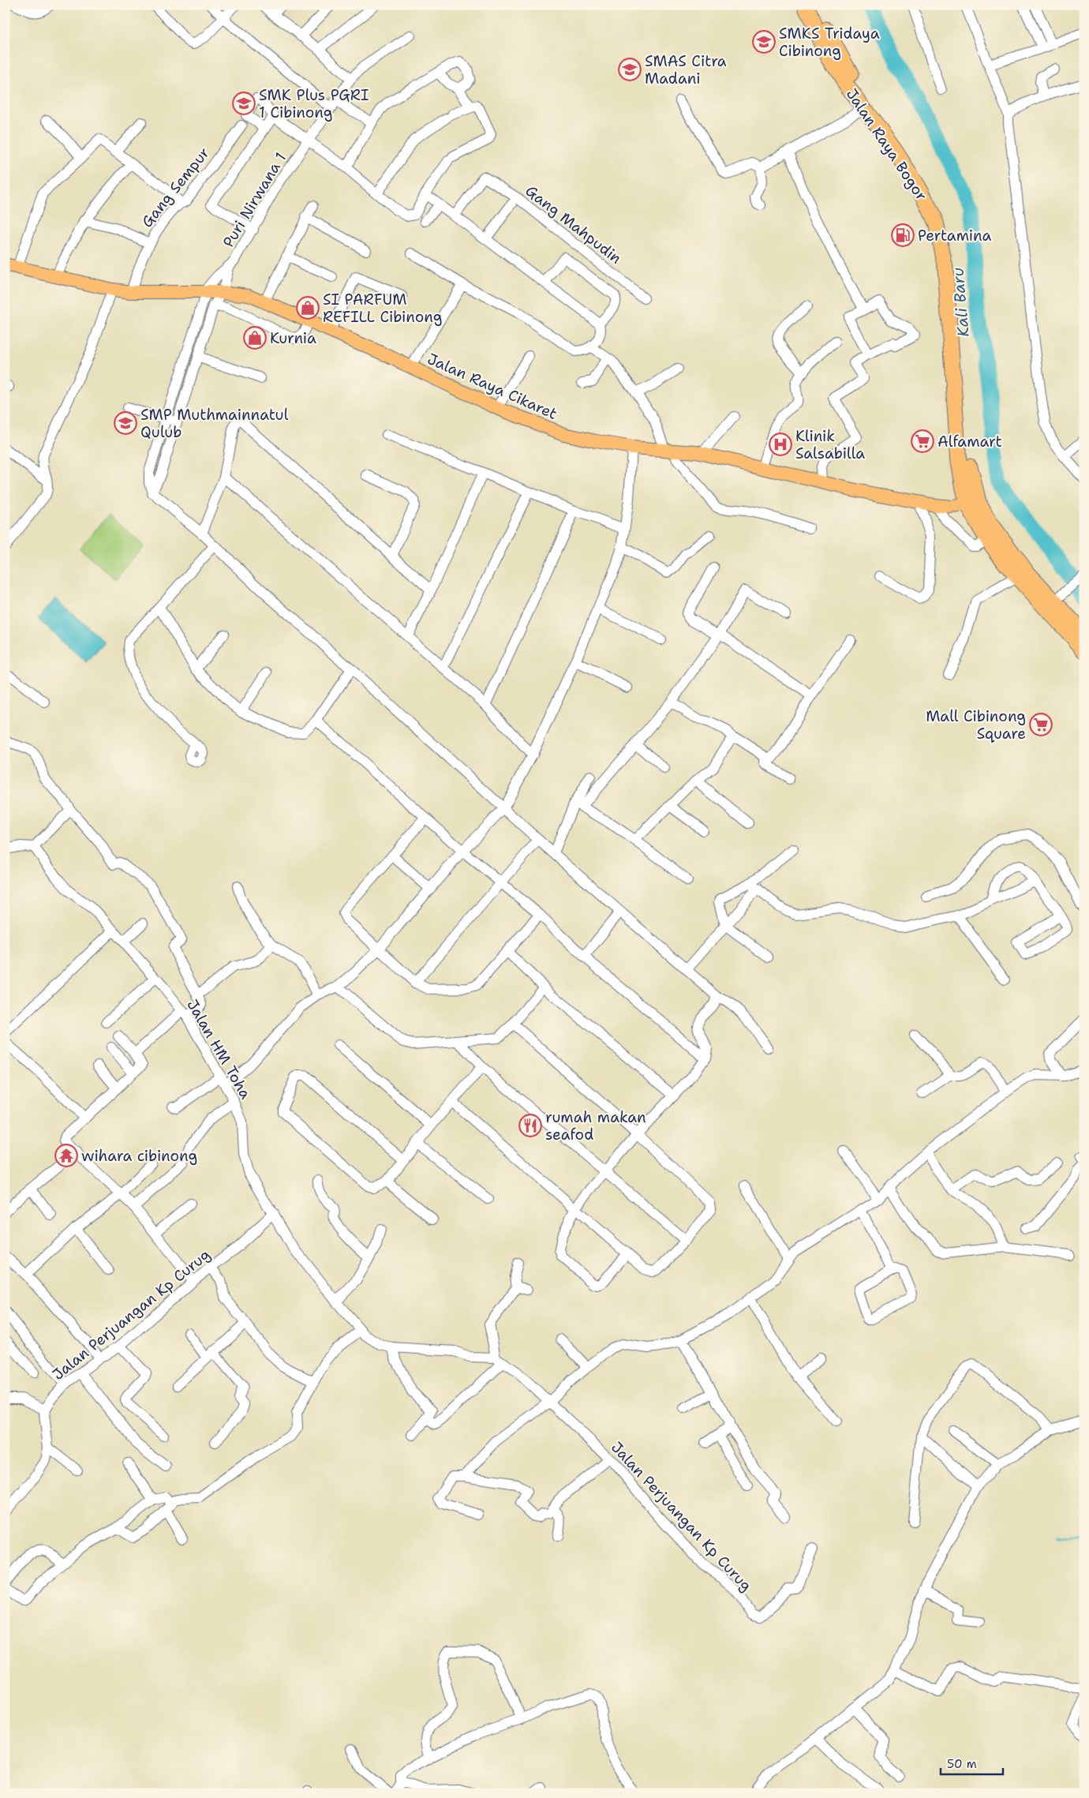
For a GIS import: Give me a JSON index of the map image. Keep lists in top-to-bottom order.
{
  "streets": {
    "highway": ["Jalan Raya Bogor"],
    "main road": ["Jalan Raya Cikaret"],
    "street": [
      "Gang Sempur",
      "Puri Nirwana 1",
      "Gang Mahpudin",
      "Jalan HM Toha",
      "Jalan Perjuangan Kp Curug"
    ]
  },
  "crossings": [
    ["Jalan Raya Bogor", "Jalan Raya Cikaret"],
    ["Gang Sempur", "Jalan Raya Cikaret"],
    ["Puri Nirwana 1", "Jalan Raya Cikaret"],
    ["Jalan HM Toha", "Jalan Perjuangan Kp Curug"]
  ],
  "water": ["Kali Baru"],
  "places": {
    "school or university": [
      "SMKS Tridaya Cibinong",
      "SMAS Citra Madani",
      "SMK Plus PGRI 1 Cibinong",
      "SMP Muthmainnatul Qulub"
    ],
    "fuel station": ["Pertamina"],
    "shop": ["SI PARFUM REFILL Cibinong", "Kurnia"],
    "supermarket": ["Alfamart", "Mall Cibinong Square"],
    "hospital": ["Klinik Salsabilla"],
    "restaurant": ["rumah makan seafod"],
    "temple": ["wihara cibinong"]
  },
  "scale_bar": "50 m"
}
